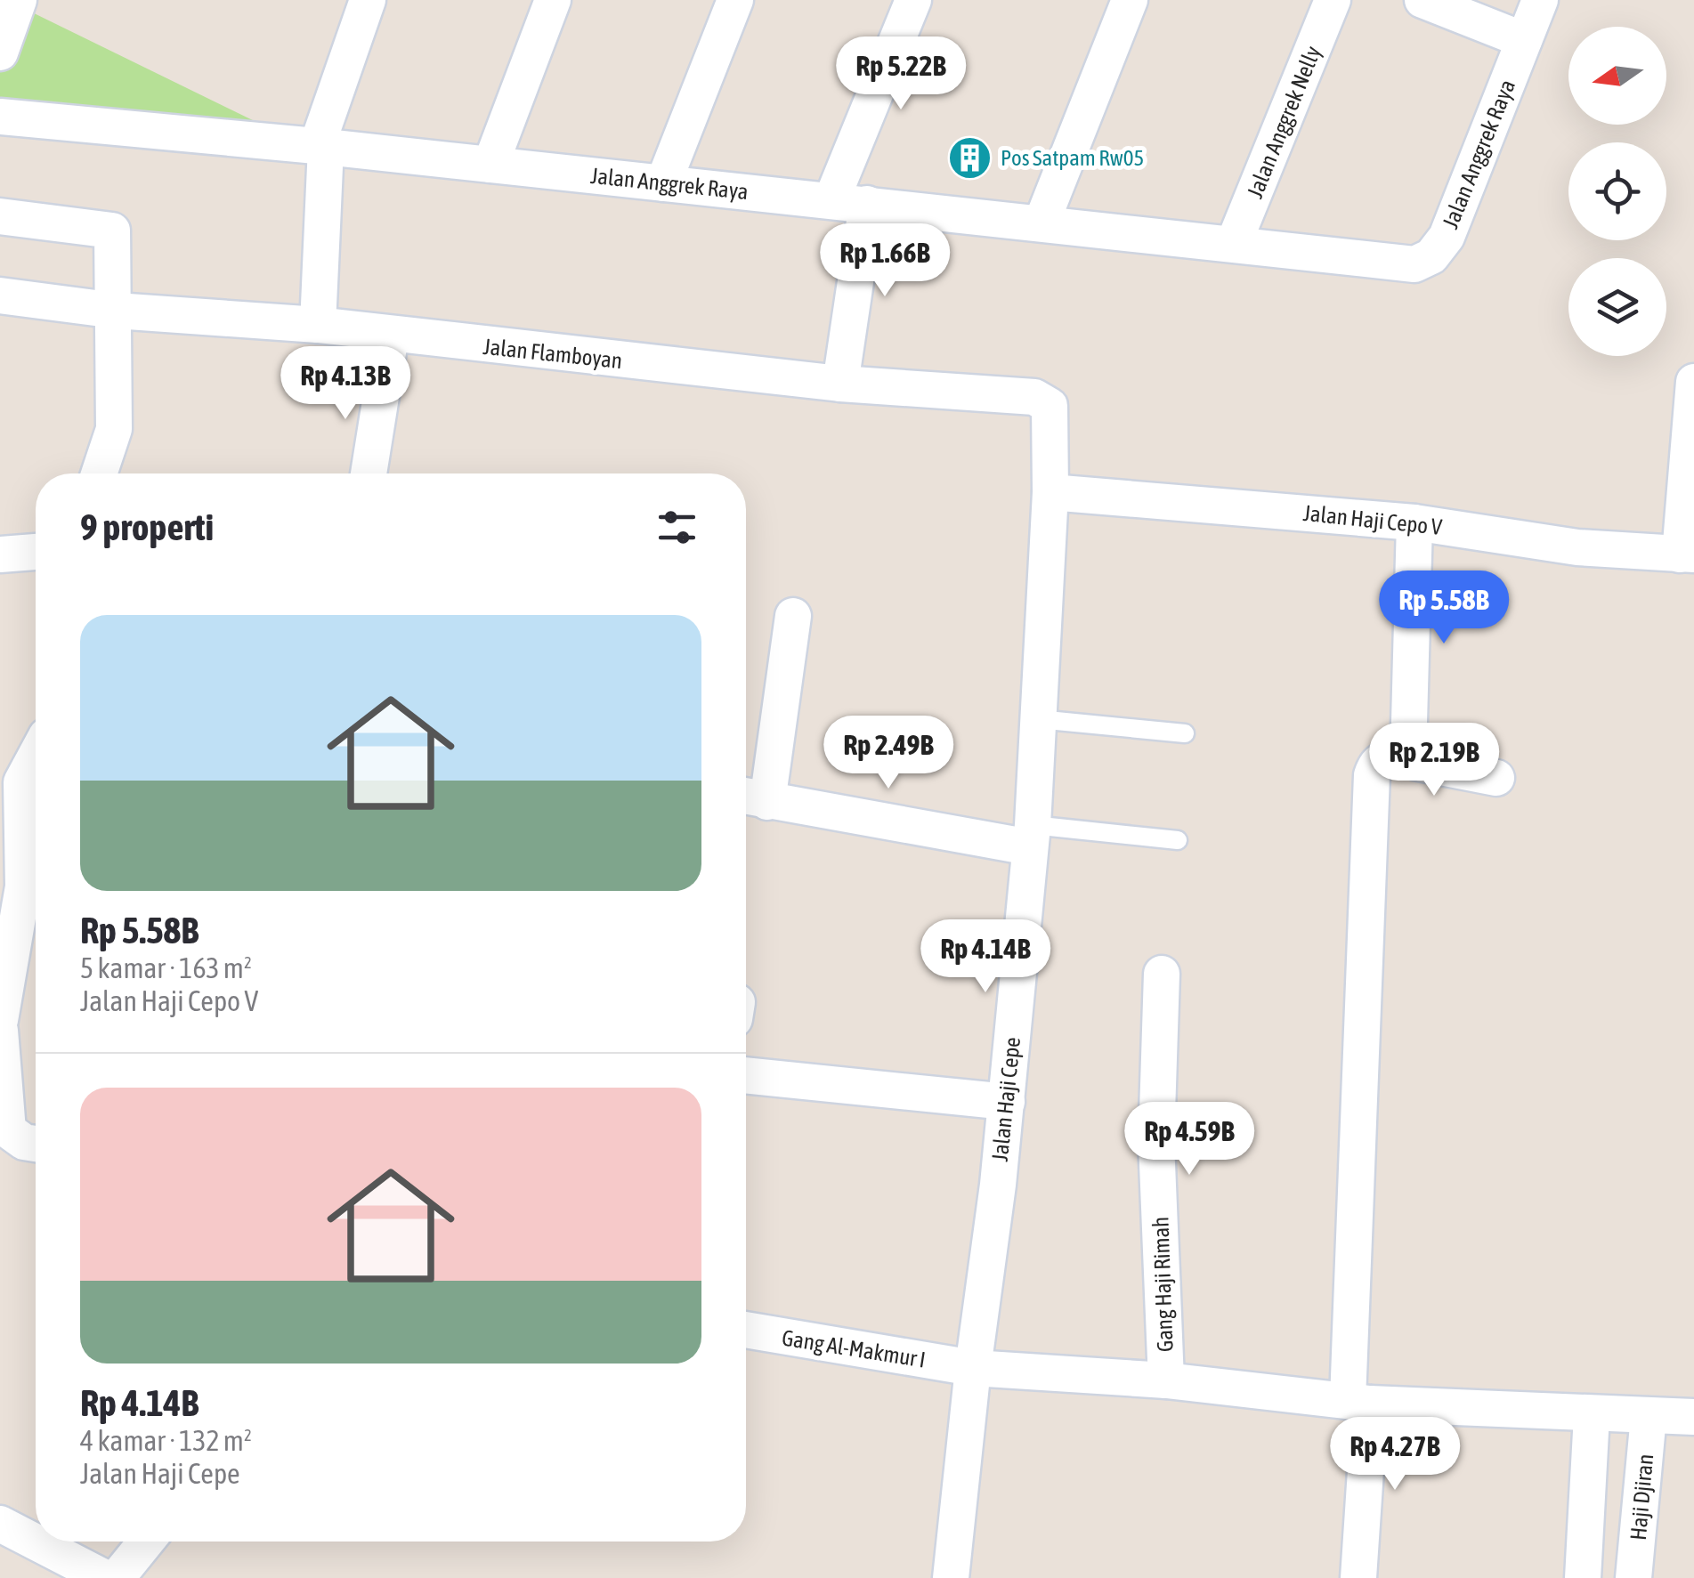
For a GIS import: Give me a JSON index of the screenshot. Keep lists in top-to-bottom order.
{
  "streets": {
    "street": [
      "Jalan Anggrek Nelly",
      "Jalan Anggrek Raya",
      "Jalan Flamboyan",
      "Jalan Haji Cepo V",
      "Jalan Haji Cepe",
      "Gang Haji Rimah",
      "Gang Al-Makmur I",
      "Haji Djiran"
    ]
  },
  "crossings": [
    ["Jalan Anggrek Nelly", "Jalan Anggrek Raya"],
    ["Jalan Flamboyan", "Jalan Haji Cepe"],
    ["Jalan Haji Cepo V", "Jalan Haji Cepe"],
    ["Jalan Haji Cepe", "Gang Al-Makmur I"],
    ["Gang Haji Rimah", "Gang Al-Makmur I"],
    ["Gang Al-Makmur I", "Haji Djiran"]
  ],
  "places": {
    "building": ["Pos Satpam Rw05"]
  },
  "north": "left",
  "page": {
    "price": [
      "Rp 5.22B",
      "Rp 1.66B",
      "Rp 4.13B",
      "Rp 5.58B",
      "Rp 2.49B",
      "Rp 2.19B",
      "Rp 4.14B",
      "Rp 4.59B",
      "Rp 4.27B"
    ],
    "heading": "9 properti",
    "list": [
      {
        "name": "Rp 5.58B",
        "note": "5 kamar · 163 m² · Jalan Haji Cepo V"
      },
      {
        "name": "Rp 4.14B",
        "note": "4 kamar · 132 m² · Jalan Haji Cepe"
      }
    ]
  }
}
